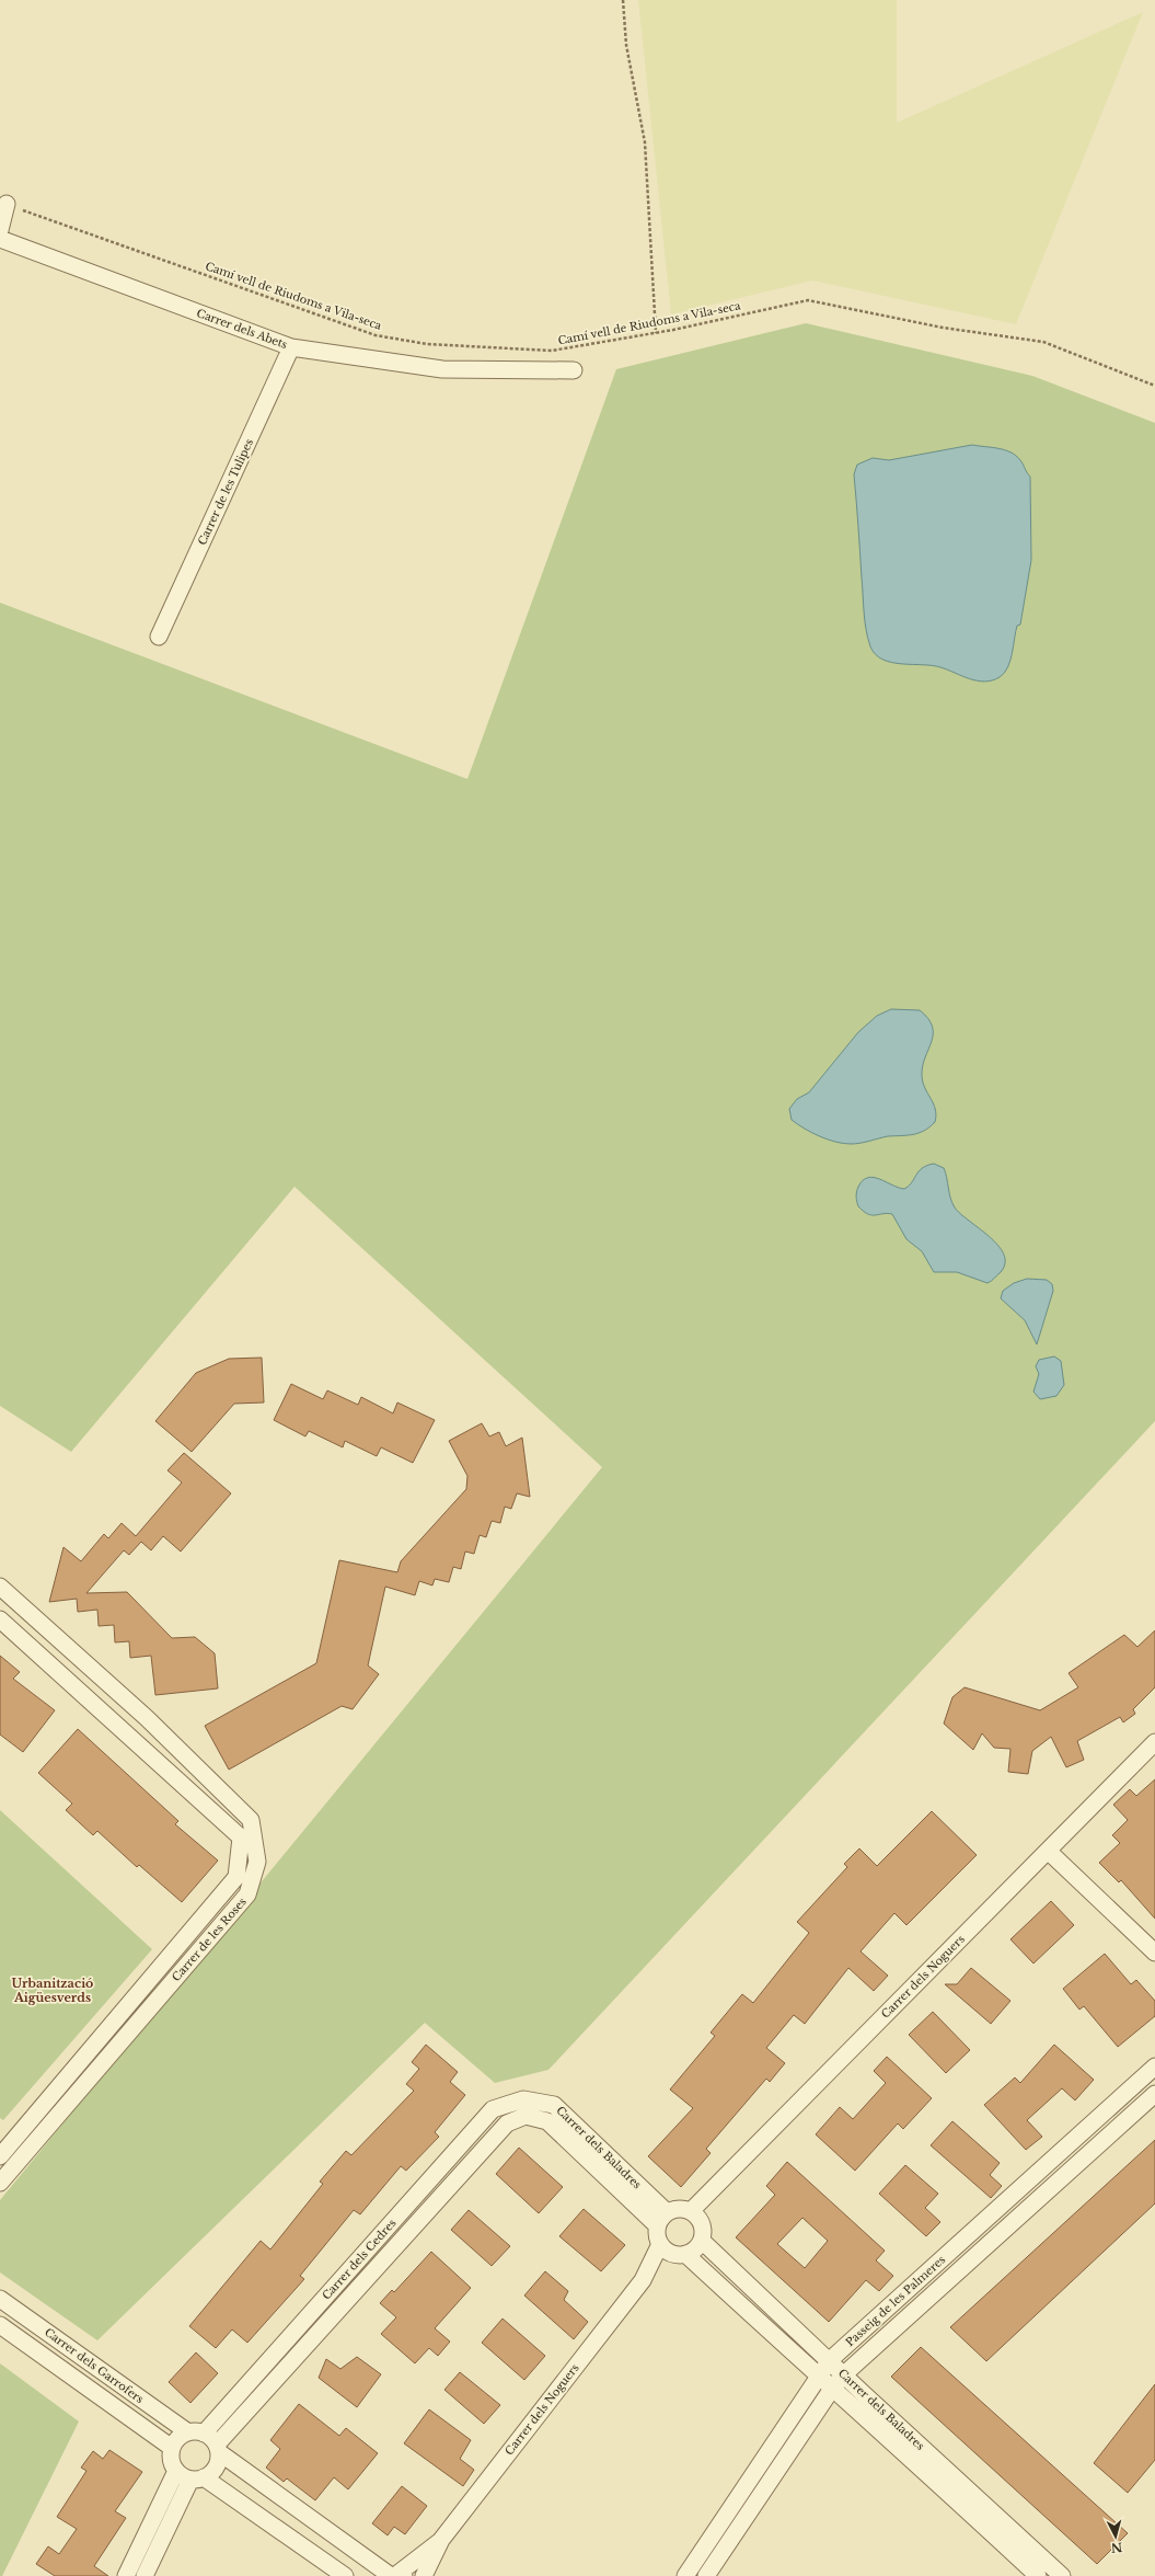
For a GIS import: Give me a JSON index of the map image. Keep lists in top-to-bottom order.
{
  "streets": {
    "street": [
      "Carrer dels Abets",
      "Carrer de les Tulipes",
      "Carrer de les Roses",
      "Carrer dels Noguers",
      "Carrer dels Baladres",
      "Carrer dels Cedres",
      "Passeig de les Palmeres",
      "Carrer dels Garrofers"
    ],
    "path": ["Camí vell de Riudoms a Vila-seca"]
  },
  "crossings": [
    ["Carrer dels Abets", "Carrer de les Tulipes"],
    ["Carrer dels Noguers", "Carrer dels Baladres"],
    ["Carrer dels Baladres", "Carrer dels Cedres"],
    ["Carrer dels Baladres", "Passeig de les Palmeres"],
    ["Carrer dels Cedres", "Carrer dels Garrofers"]
  ],
  "districts": ["Urbanització Aigüesverds"],
  "north": "bottom"
}
